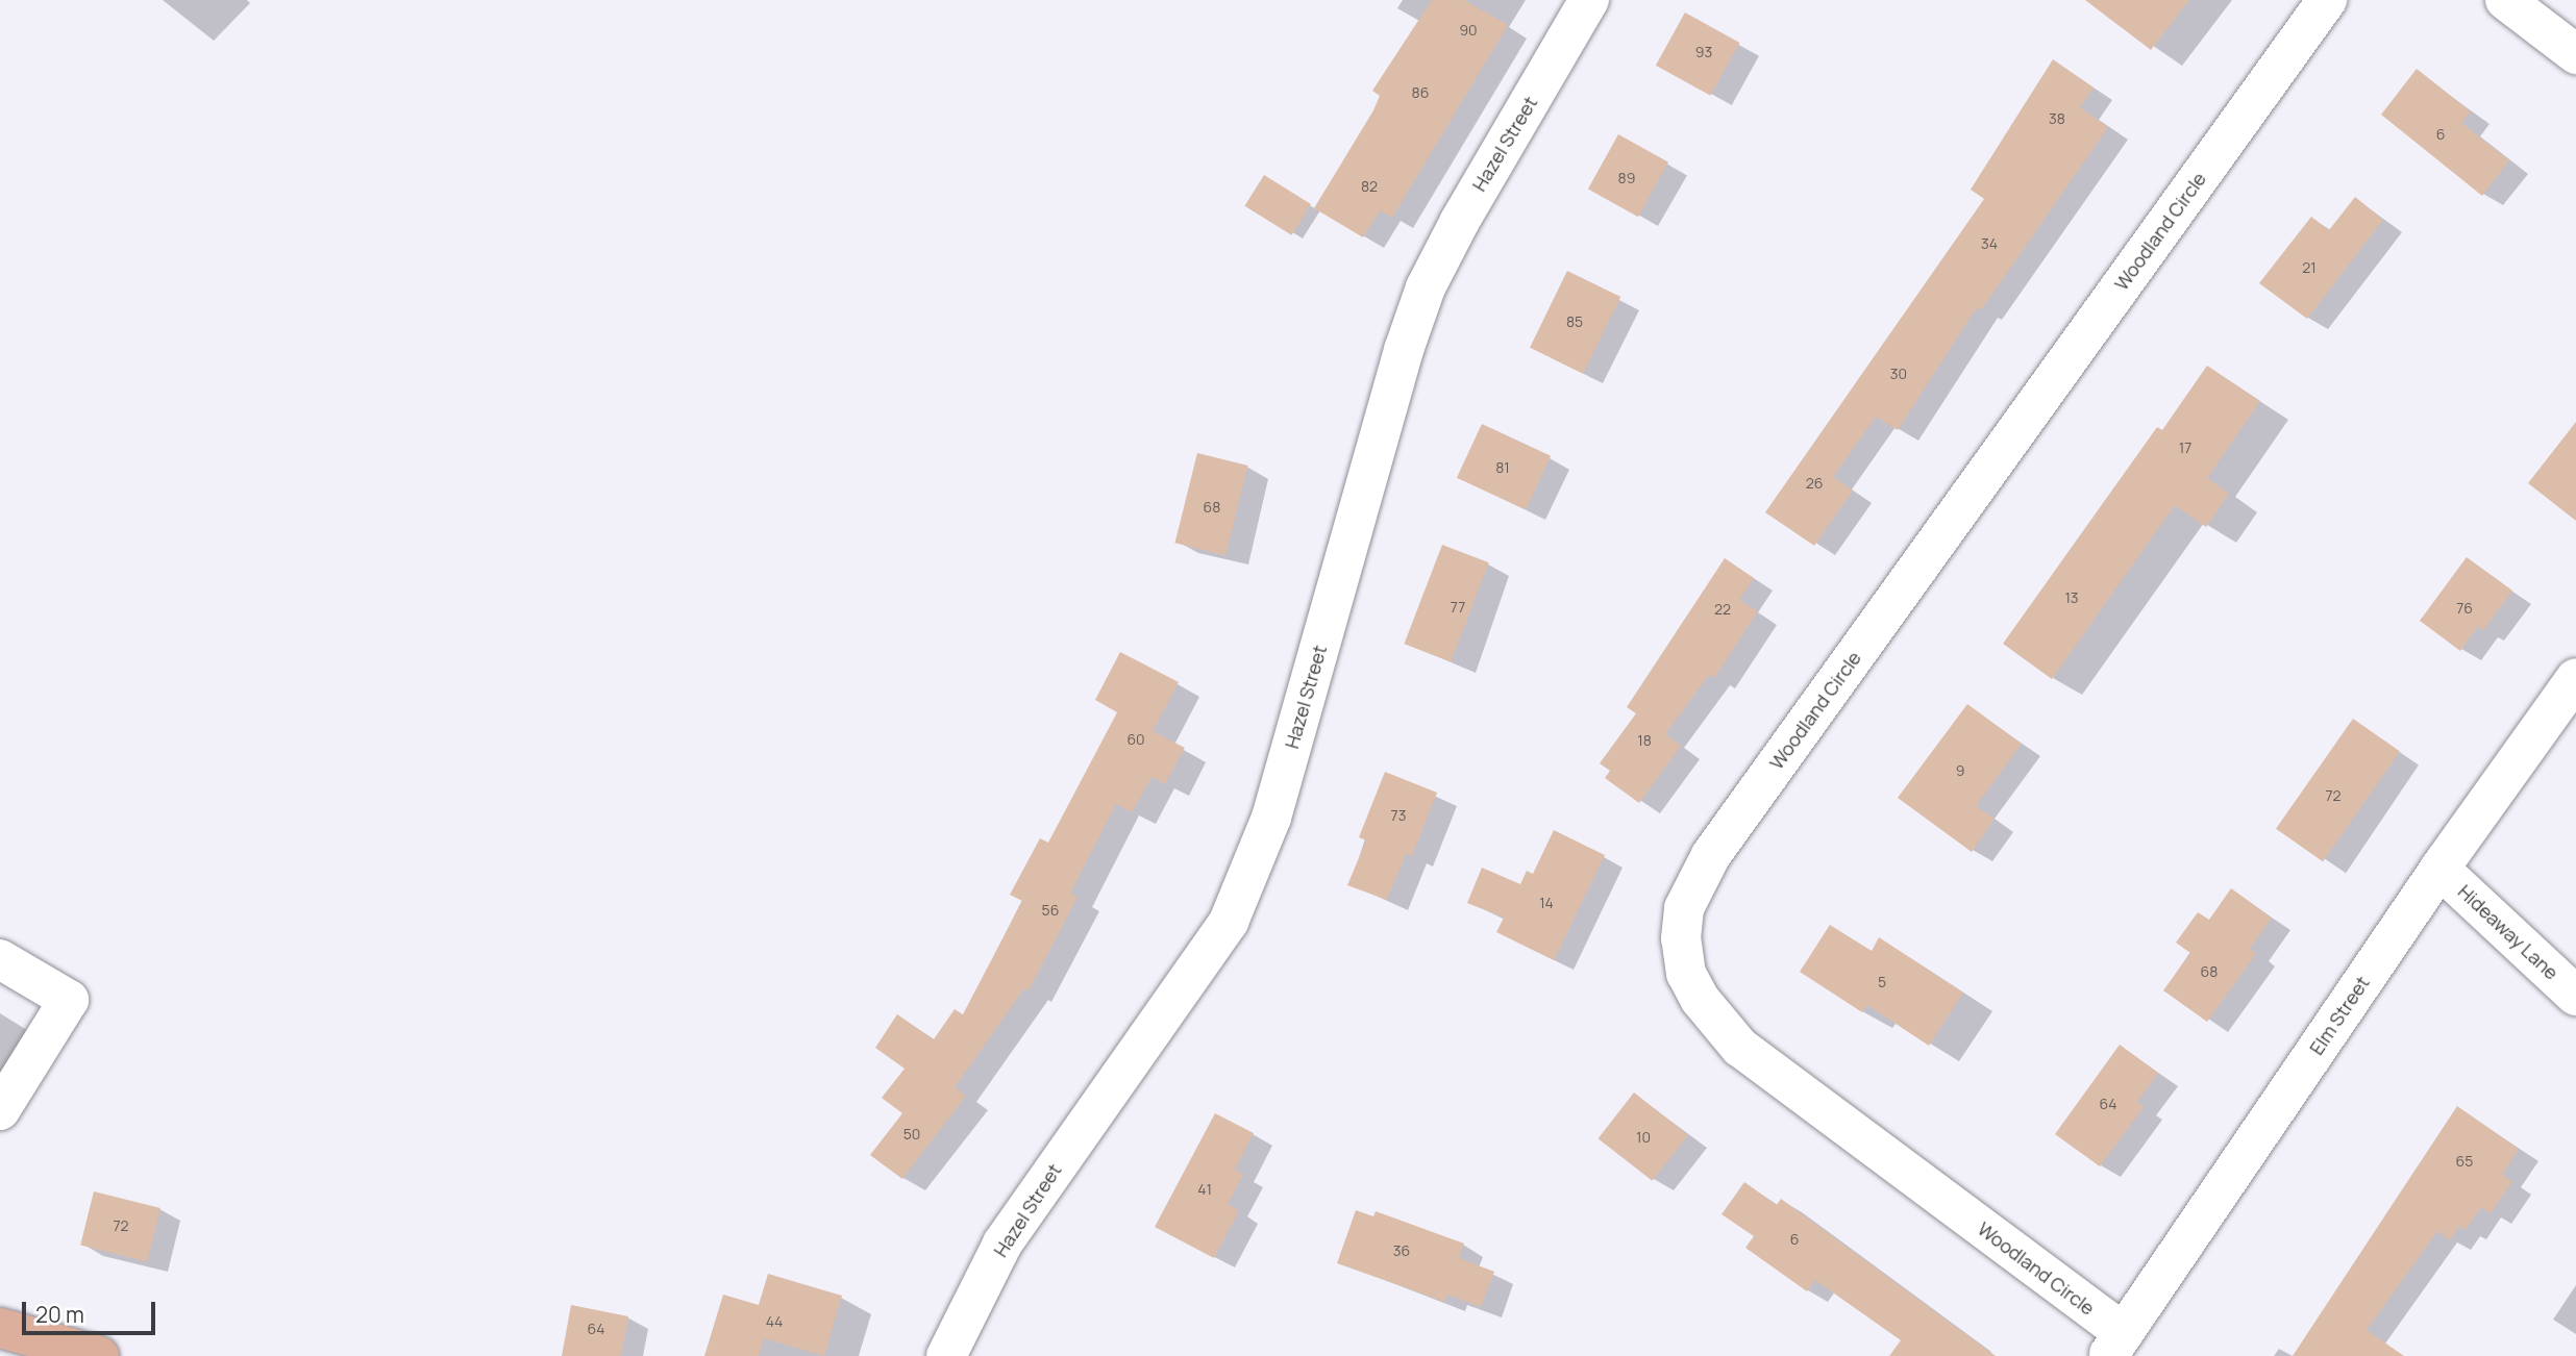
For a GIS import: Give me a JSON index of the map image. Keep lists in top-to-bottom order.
{
  "streets": {
    "street": [
      "Hazel Street",
      "Woodland Circle",
      "Hideaway Lane",
      "Elm Street"
    ]
  },
  "crossings": [
    ["Woodland Circle", "Elm Street"],
    ["Hideaway Lane", "Elm Street"]
  ],
  "house_numbers": [
    "90",
    "93",
    "86",
    "38",
    "6",
    "89",
    "82",
    "34",
    "21",
    "85",
    "30",
    "17",
    "81",
    "26",
    "68",
    "13",
    "77",
    "76",
    "22",
    "60",
    "18",
    "9",
    "72",
    "73",
    "14",
    "56",
    "68",
    "5",
    "64",
    "50",
    "10",
    "65",
    "41",
    "72",
    "6",
    "36",
    "44",
    "64"
  ],
  "scale_bar": "20 m"
}
